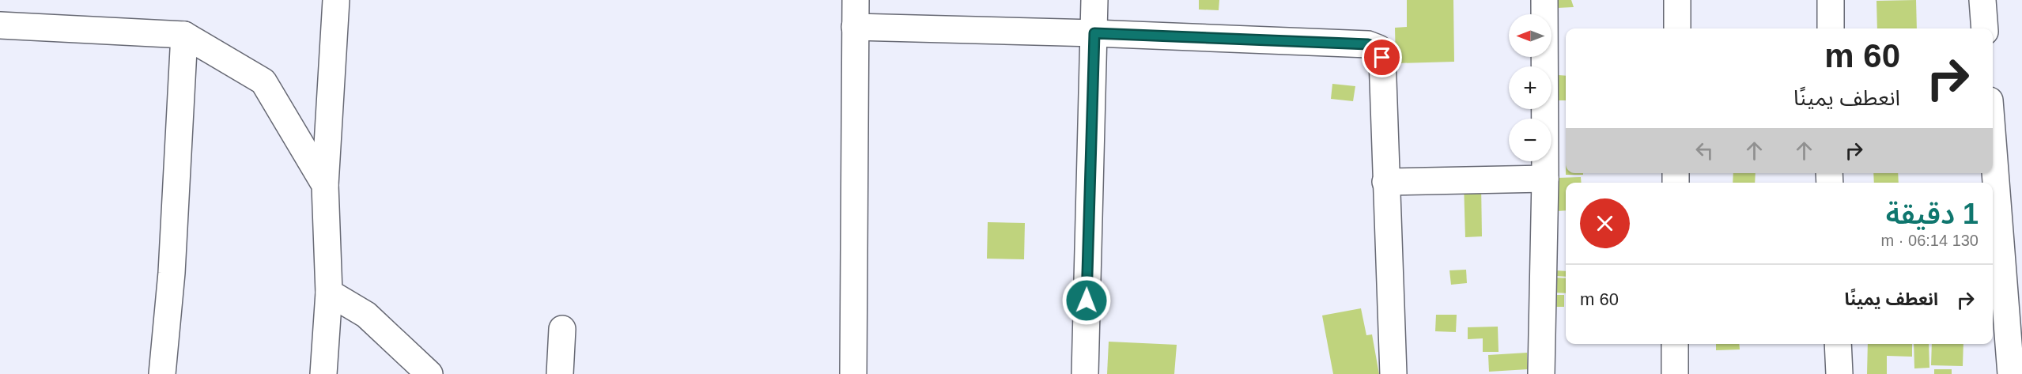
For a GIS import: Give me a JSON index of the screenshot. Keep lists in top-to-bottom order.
{
  "north": "left",
  "page": {
    "map_buttons": ["+", "−"],
    "turn": ["60 m", "انعطف يمينًا"],
    "heading": ["1 دقيقة", "130 m · 06:14"],
    "list": [
      {
        "name": "انعطف يمينًا",
        "value": "60 m"
      }
    ]
  }
}
